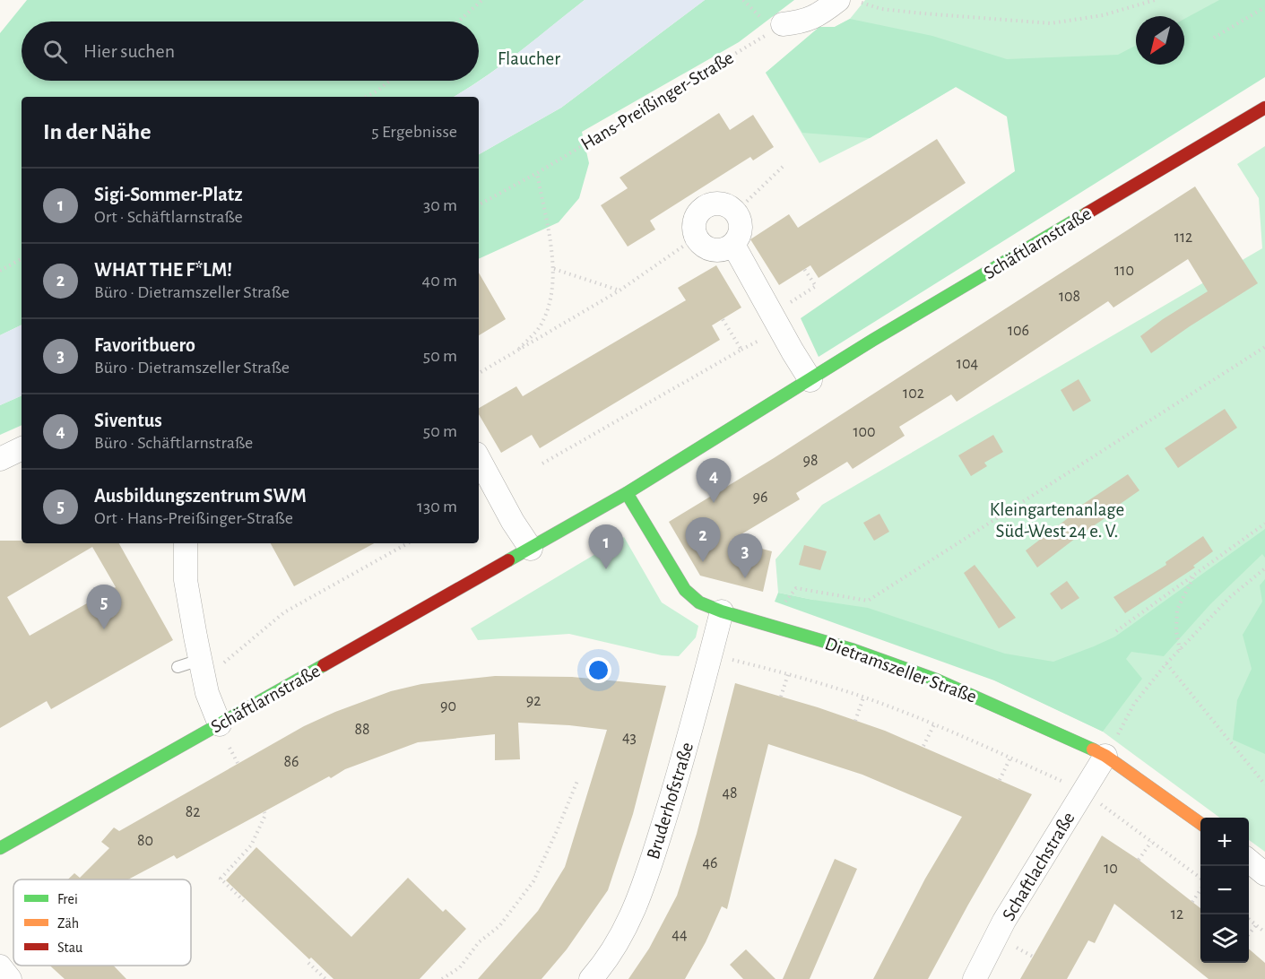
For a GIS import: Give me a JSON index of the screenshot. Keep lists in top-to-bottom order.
{
  "streets": {
    "street": [
      "Schäftlarnstraße",
      "Dietramszeller Straße",
      "Bruderhofstraße",
      "Schaftlachstraße"
    ],
    "path": ["Hans-Preißinger-Straße"]
  },
  "crossings": [
    ["Schäftlarnstraße", "Dietramszeller Straße"],
    ["Dietramszeller Straße", "Bruderhofstraße"],
    ["Dietramszeller Straße", "Schaftlachstraße"]
  ],
  "parks": ["Flaucher", "Kleingartenanlage Süd-West 24 e. V."],
  "house_numbers": [
    "112",
    "110",
    "108",
    "106",
    "104",
    "102",
    "100",
    "98",
    "96",
    "92",
    "90",
    "88",
    "43",
    "86",
    "48",
    "82",
    "80",
    "46",
    "10",
    "12",
    "44"
  ],
  "legend": ["Frei", "Zäh", "Stau"],
  "north": "bottom left",
  "page": {
    "search": "Hier suchen",
    "heading": ["In der Nähe", "5 Ergebnisse"],
    "list": [
      {
        "mark": "1",
        "name": "Sigi-Sommer-Platz",
        "note": "Ort · Schäftlarnstraße",
        "value": "30 m"
      },
      {
        "mark": "2",
        "name": "WHAT THE F*LM!",
        "note": "Büro · Dietramszeller Straße",
        "value": "40 m"
      },
      {
        "mark": "3",
        "name": "Favoritbuero",
        "note": "Büro · Dietramszeller Straße",
        "value": "50 m"
      },
      {
        "mark": "4",
        "name": "Siventus",
        "note": "Büro · Schäftlarnstraße",
        "value": "50 m"
      },
      {
        "mark": "5",
        "name": "Ausbildungszentrum SWM",
        "note": "Ort · Hans-Preißinger-Straße",
        "value": "130 m"
      }
    ],
    "pins": [
      "4",
      "2",
      "1",
      "3",
      "5"
    ],
    "map_buttons": ["+", "−"]
  }
}
